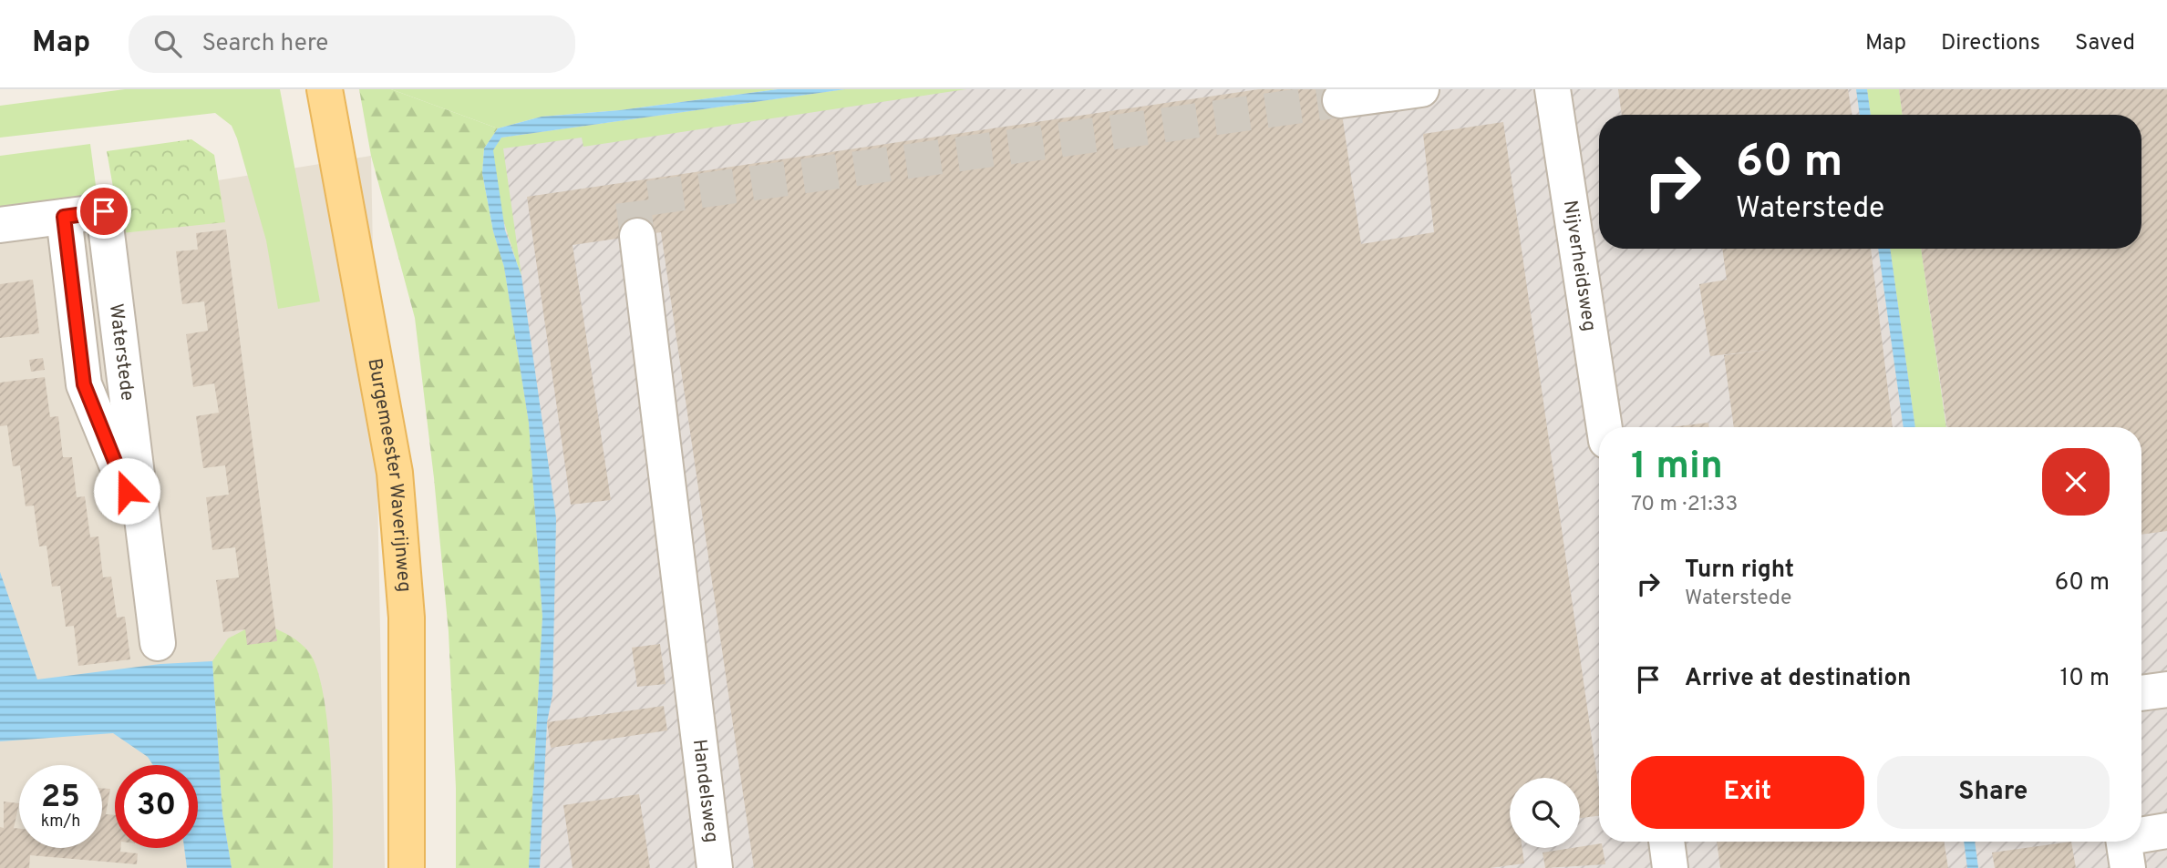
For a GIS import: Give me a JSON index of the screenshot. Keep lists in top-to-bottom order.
{
  "streets": {
    "main road": ["Burgemeester Waverijnweg"],
    "street": ["Nijverheidsweg", "Waterstede", "Handelsweg"]
  },
  "page": {
    "header": "Map",
    "search": "Search here",
    "nav": ["Map", "Directions", "Saved"],
    "turn": ["60 m", "Waterstede"],
    "heading": ["1 min", "70 m · 21:33"],
    "list": [
      {
        "name": "Turn right",
        "note": "Waterstede",
        "value": "60 m"
      },
      {
        "name": "Arrive at destination",
        "value": "10 m"
      }
    ],
    "buttons": ["Exit", "Share"],
    "speed": "25 km/h",
    "limit": "30"
  }
}
